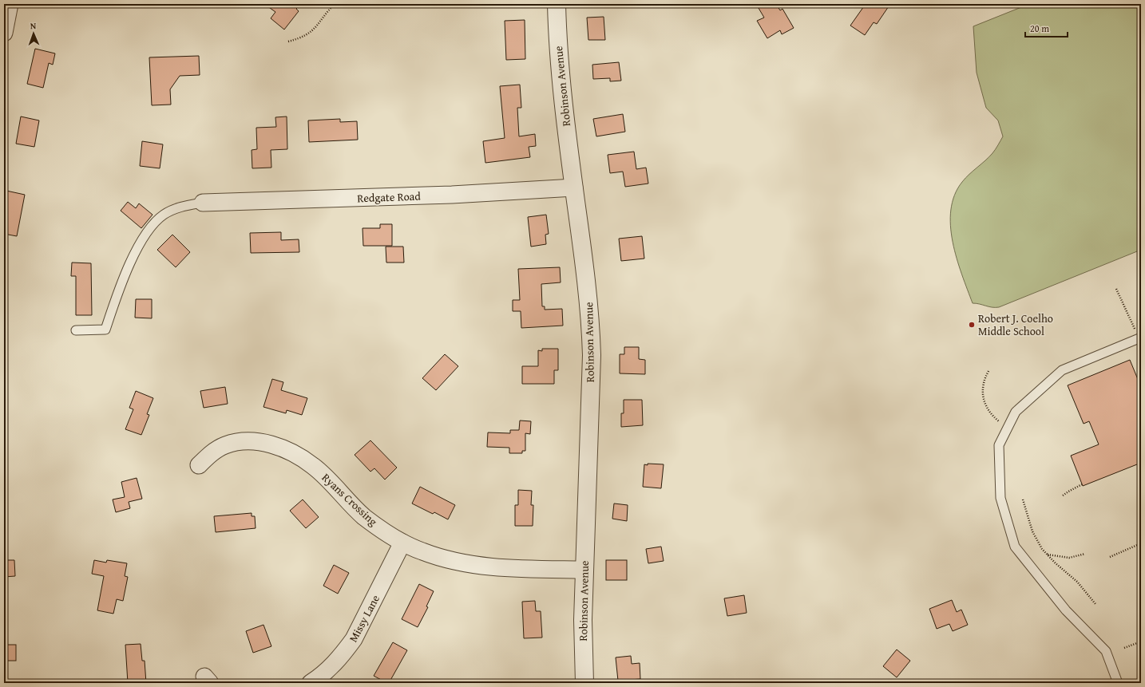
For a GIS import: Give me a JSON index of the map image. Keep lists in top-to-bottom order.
{
  "streets": {
    "street": [
      "Robinson Avenue",
      "Redgate Road",
      "Ryans Crossing",
      "Missy Lane"
    ]
  },
  "crossings": [
    ["Robinson Avenue", "Redgate Road"],
    ["Robinson Avenue", "Ryans Crossing"],
    ["Ryans Crossing", "Missy Lane"]
  ],
  "places": ["Robert J. Coelho Middle School"],
  "scale_bar": "20 m",
  "north": "top"
}
